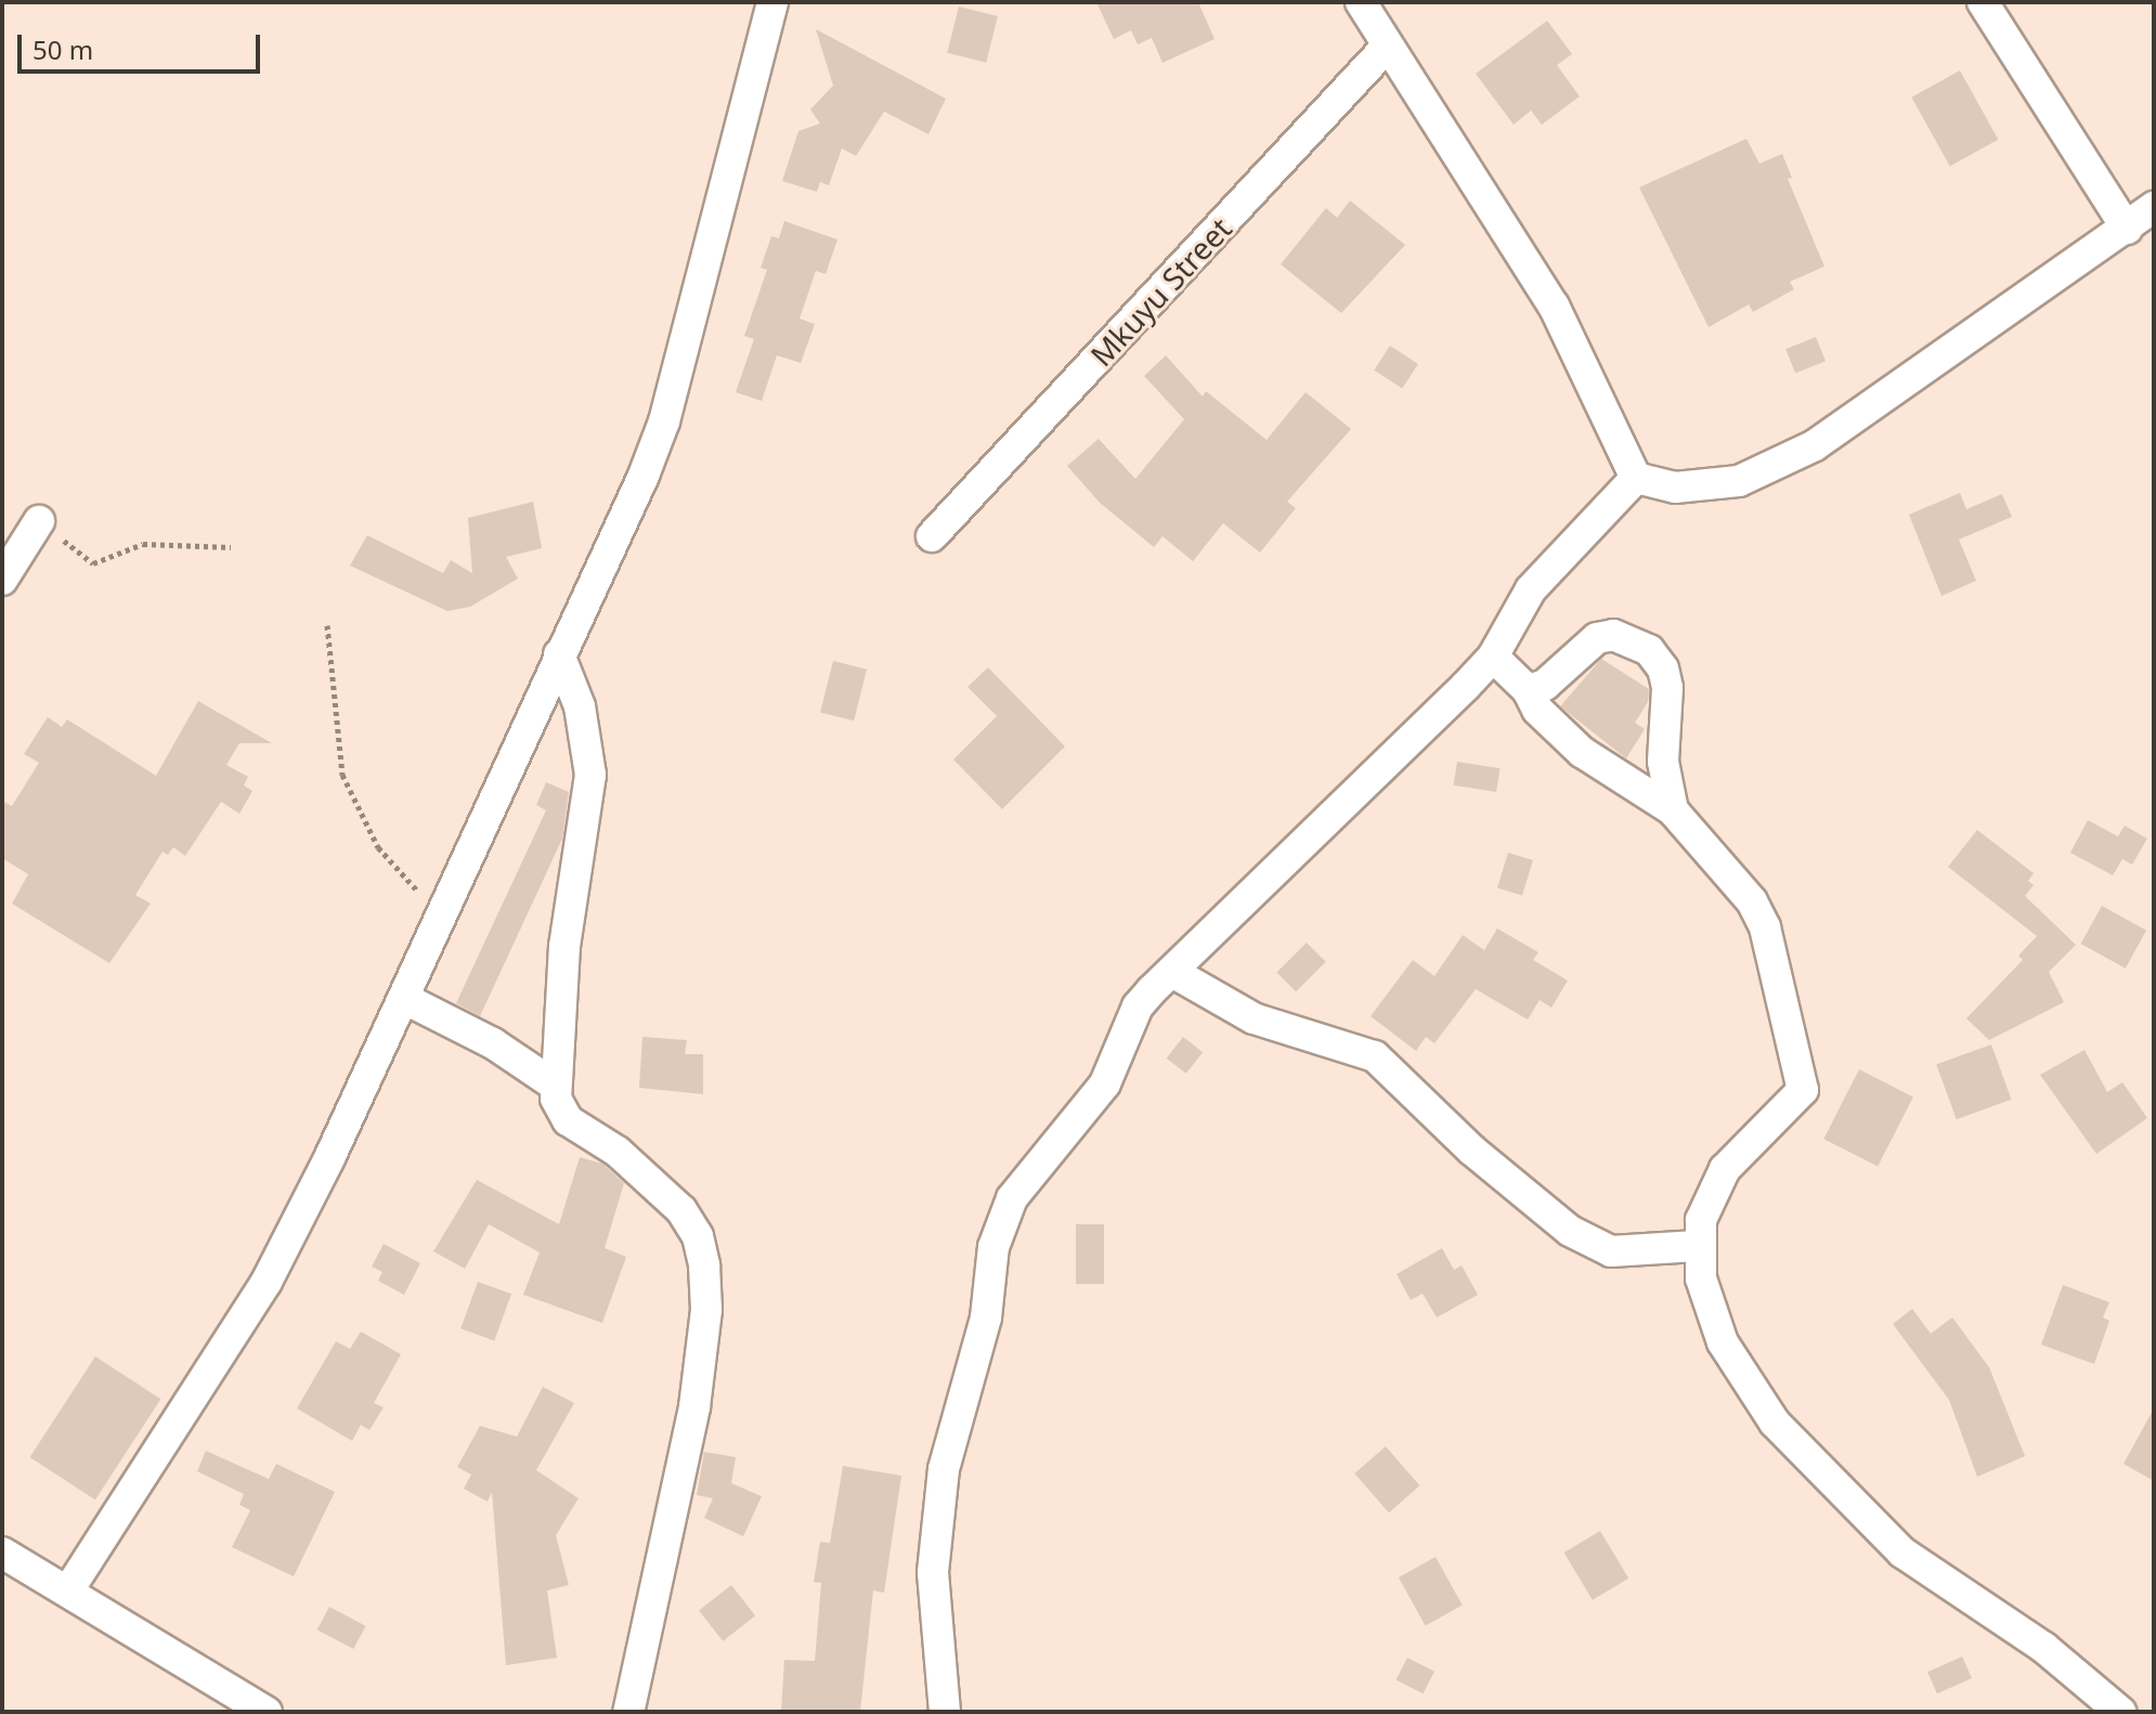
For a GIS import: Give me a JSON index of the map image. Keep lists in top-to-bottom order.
{
  "streets": {
    "street": ["Mkuyu Street"]
  },
  "scale_bar": "50 m"
}
